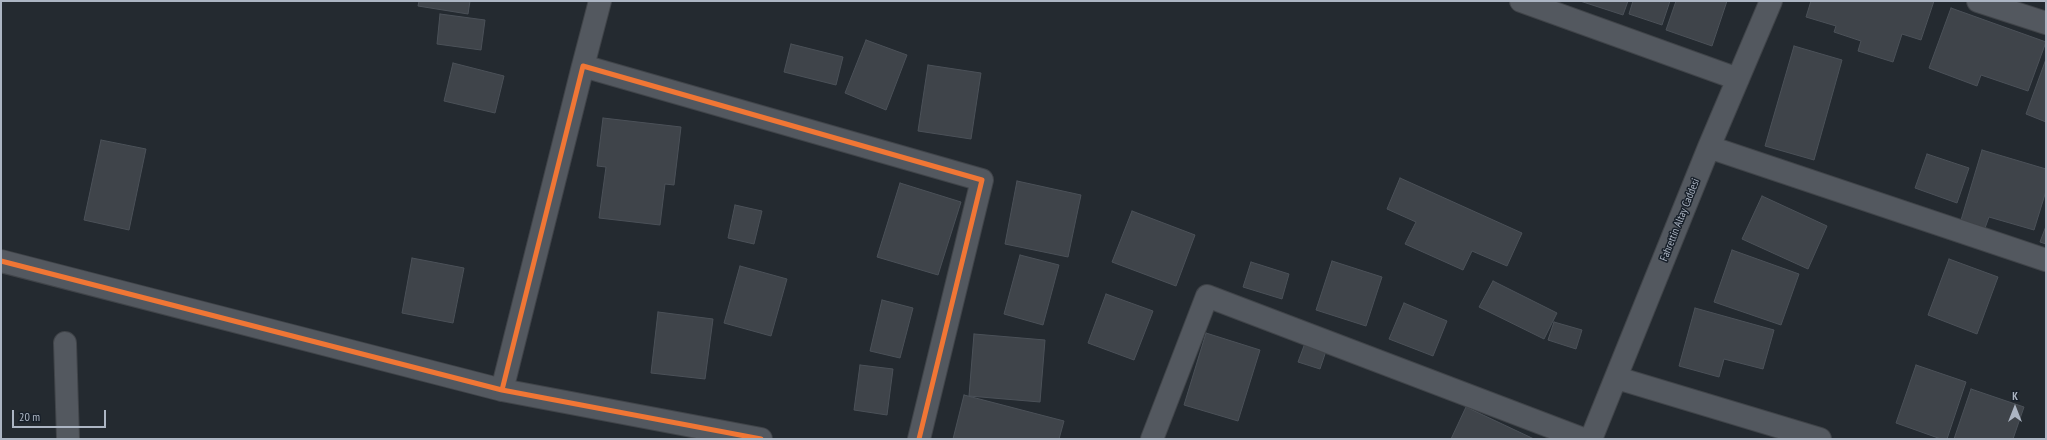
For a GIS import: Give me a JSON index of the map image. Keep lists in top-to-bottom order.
{
  "streets": {
    "street": ["Fahrettin Altay Caddesi"]
  },
  "scale_bar": "20 m",
  "north": "top"
}
